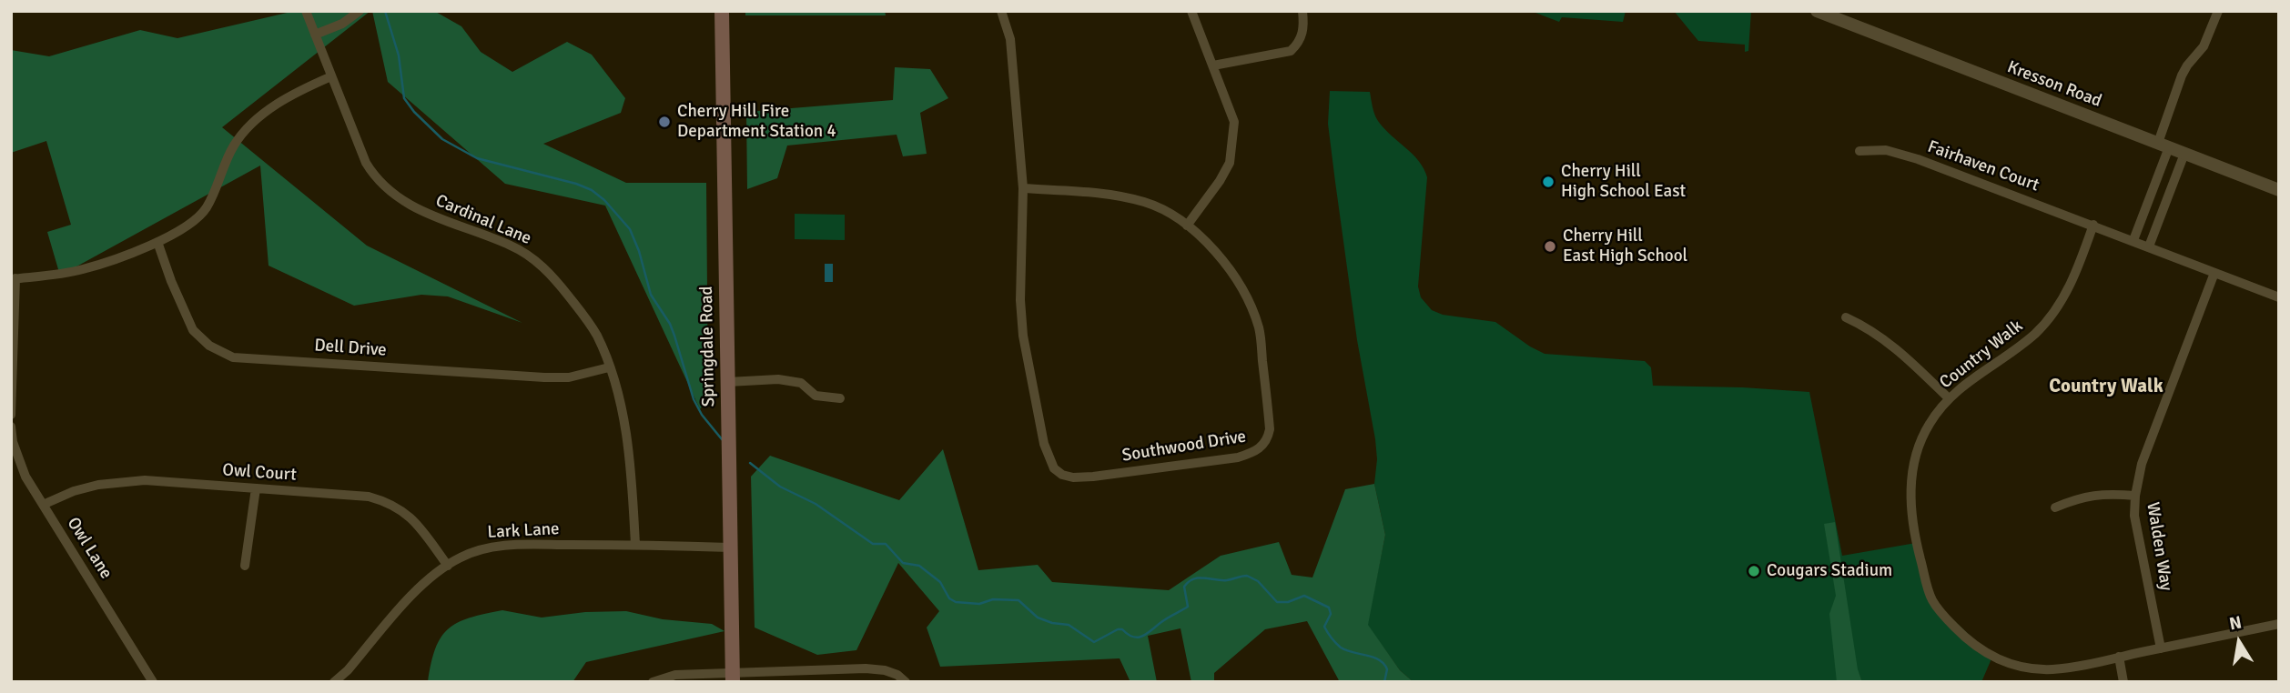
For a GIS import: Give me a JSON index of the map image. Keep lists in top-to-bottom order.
{
  "streets": {
    "main road": ["Springdale Road"],
    "street": [
      "Kresson Road",
      "Fairhaven Court",
      "Cardinal Lane",
      "Dell Drive",
      "Country Walk",
      "Southwood Drive",
      "Owl Court",
      "Lark Lane",
      "Walden Way",
      "Owl Lane"
    ]
  },
  "crossings": [
    ["Fairhaven Court", "Country Walk"],
    ["Cardinal Lane", "Dell Drive"],
    ["Cardinal Lane", "Lark Lane"],
    ["Springdale Road", "Lark Lane"],
    ["Country Walk", "Walden Way"],
    ["Owl Court", "Lark Lane"],
    ["Owl Court", "Owl Lane"]
  ],
  "districts": ["Country Walk"],
  "places": [
    "Cherry Hill Fire Department Station 4",
    "Cherry Hill High School East",
    "Cherry Hill East High School",
    "Cougars Stadium"
  ],
  "north": "top"
}
